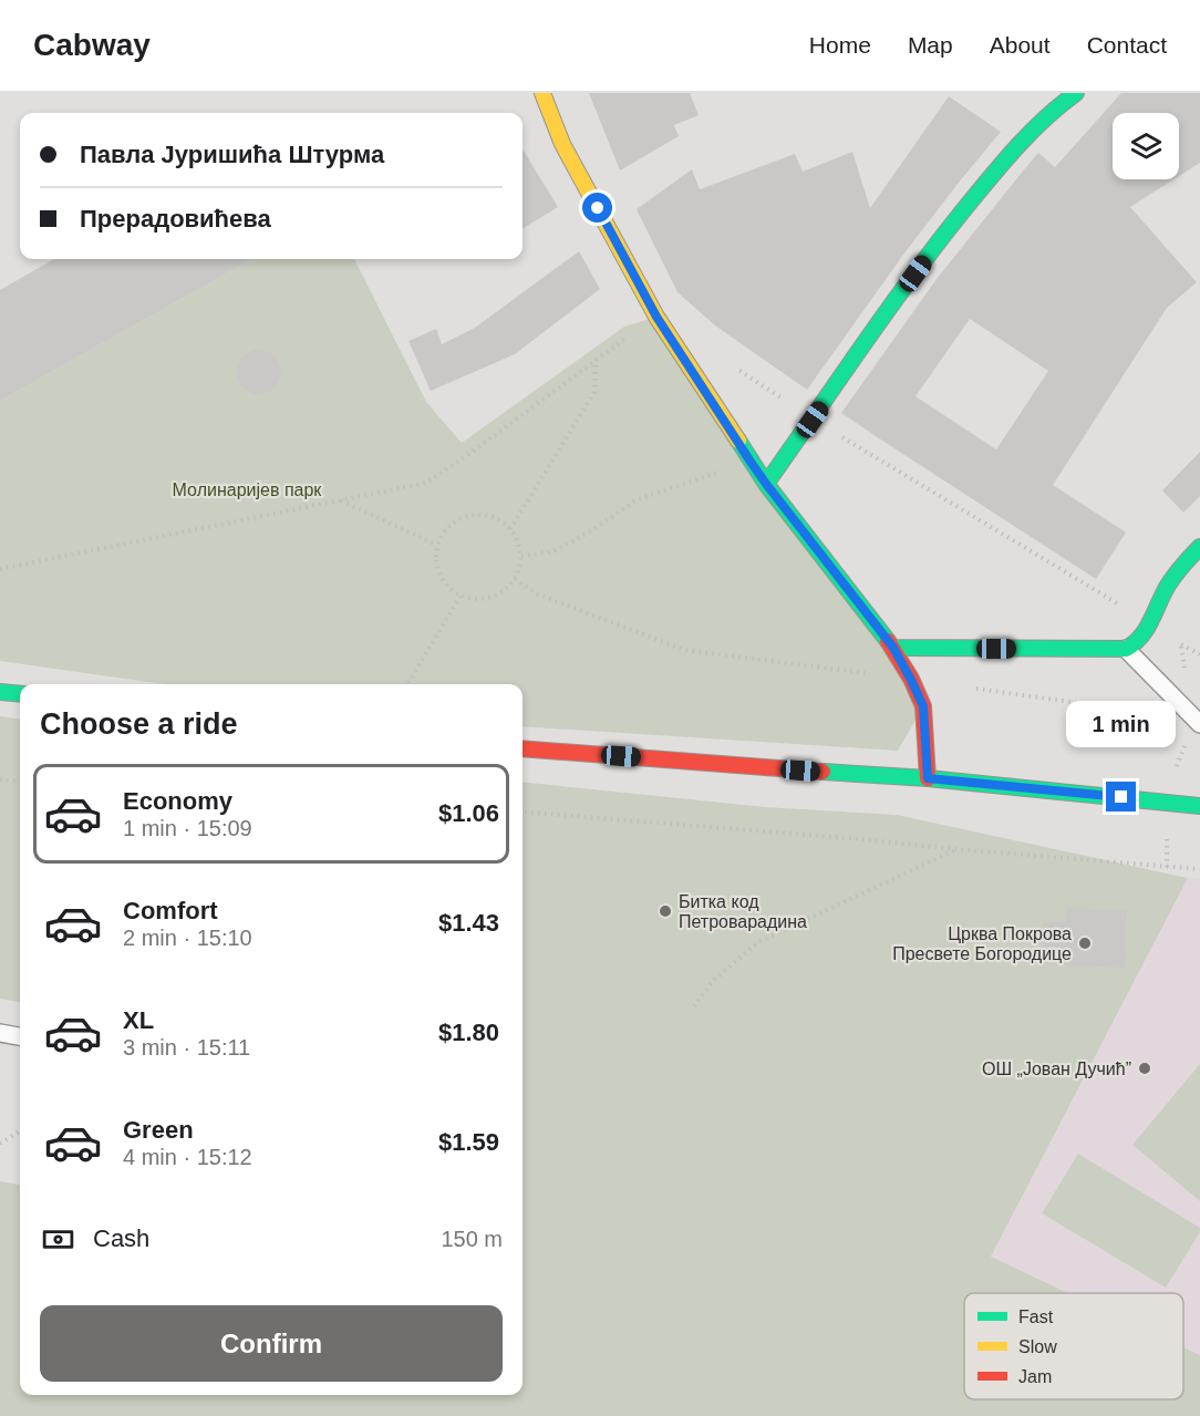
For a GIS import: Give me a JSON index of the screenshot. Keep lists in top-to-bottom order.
{
  "parks": ["Молинаријев парк"],
  "places": ["Битка код Петроварадина", "Црква Покрова Пресвете Богородице", "ОШ „Јован Дучић”"],
  "legend": ["Fast", "Slow", "Jam"],
  "page": {
    "header": "Cabway",
    "nav": [
      "Home",
      "Map",
      "About",
      "Contact"
    ],
    "banner": ["Павла Јуришића Штурма", "Прерадовићева"],
    "heading": "Choose a ride",
    "bubble": "1 min",
    "list": [
      {
        "name": "Economy",
        "note": "1 min · 15:09",
        "value": "$1.06"
      },
      {
        "name": "Comfort",
        "note": "2 min · 15:10",
        "value": "$1.43"
      },
      {
        "name": "XL",
        "note": "3 min · 15:11",
        "value": "$1.80"
      },
      {
        "name": "Green",
        "note": "4 min · 15:12",
        "value": "$1.59"
      }
    ],
    "pay": ["Cash", "150 m"],
    "buttons": "Confirm"
  }
}
